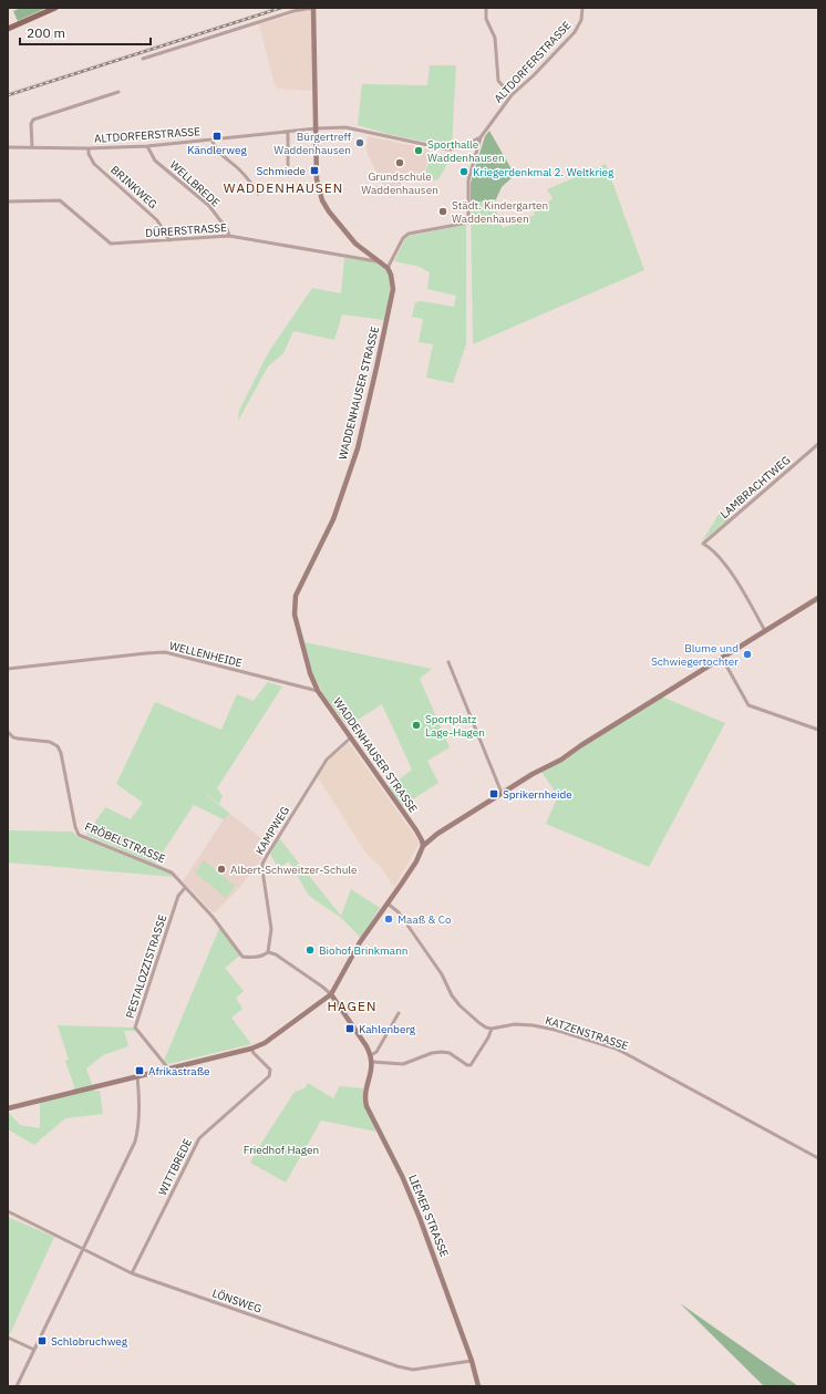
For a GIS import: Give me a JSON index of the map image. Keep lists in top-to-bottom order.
{
  "streets": {
    "main road": ["WADDENHAUSER STRASSE", "LIEMER STRASSE"],
    "street": [
      "ALTDORFERSTRASSE",
      "WELLBREDE",
      "BRINKWEG",
      "DÜRERSTRASSE",
      "LAMBRACHTWEG",
      "WELLENHEIDE",
      "KAMPWEG",
      "FRÖBELSTRASSE",
      "PESTALOZZISTRASSE",
      "KATZENSTRASSE",
      "WITTBREDE",
      "LÖNSWEG"
    ]
  },
  "crossings": [
    ["ALTDORFERSTRASSE", "WELLBREDE"],
    ["ALTDORFERSTRASSE", "BRINKWEG"],
    ["WELLBREDE", "DÜRERSTRASSE"],
    ["BRINKWEG", "DÜRERSTRASSE"],
    ["WADDENHAUSER STRASSE", "WELLENHEIDE"],
    ["WADDENHAUSER STRASSE", "KAMPWEG"],
    ["KAMPWEG", "FRÖBELSTRASSE"],
    ["FRÖBELSTRASSE", "PESTALOZZISTRASSE"],
    ["WITTBREDE", "LÖNSWEG"],
    ["LIEMER STRASSE", "LÖNSWEG"]
  ],
  "districts": ["WADDENHAUSEN", "HAGEN"],
  "parks": ["Friedhof Hagen"],
  "places": {
    "transit": [
      "Kändlerweg",
      "Schmiede",
      "Sprikernheide",
      "Kahlenberg",
      "Afrikastraße",
      "Schlobruchweg"
    ],
    "other": [
      "Bürgertreff Waddenhausen",
      "Sporthalle Waddenhausen",
      "Grundschule Waddenhausen",
      "Kriegerdenkmal 2. Weltkrieg",
      "Städt. Kindergarten Waddenhausen",
      "Blume und Schwiegertochter",
      "Sportplatz Lage-Hagen",
      "Albert-Schweitzer-Schule",
      "Maaß & Co",
      "Biohof Brinkmann"
    ]
  },
  "scale_bar": "200 m"
}
